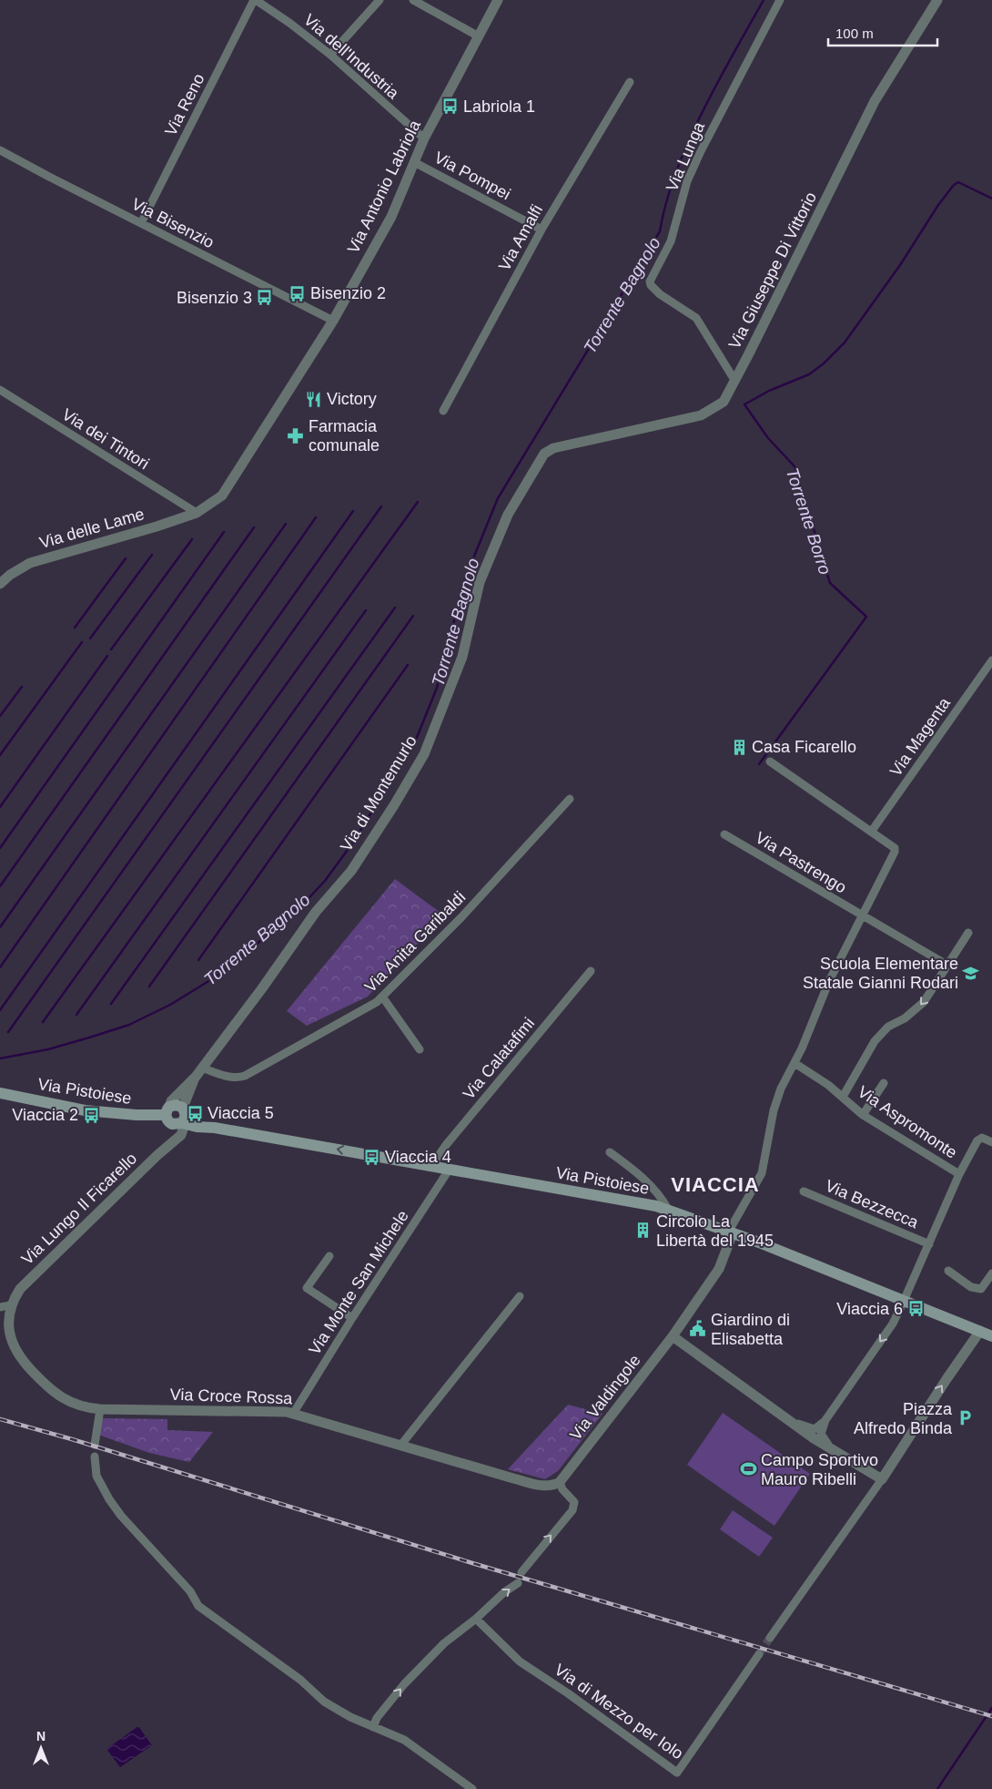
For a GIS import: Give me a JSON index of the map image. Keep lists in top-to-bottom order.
{
  "streets": {
    "main road": ["Via Pistoiese"],
    "street": [
      "Via dell'Industria",
      "Via Reno",
      "Via Lunga",
      "Via Pompei",
      "Via Antonio Labriola",
      "Via Bisenzio",
      "Via Amalfi",
      "Via Giuseppe Di Vittorio",
      "Via dei Tintori",
      "Via delle Lame",
      "Via Magenta",
      "Via di Montemurlo",
      "Via Pastrengo",
      "Via Anita Garibaldi",
      "Via Calatafimi",
      "Via Aspromonte",
      "Via Bezzecca",
      "Via Lungo Il Ficarello",
      "Via Monte San Michele",
      "Via Croce Rossa",
      "Via Valdingole",
      "Via di Mezzo per Iolo"
    ]
  },
  "crossings": [
    ["Via dell'Industria", "Via Reno"],
    ["Via dell'Industria", "Via Antonio Labriola"],
    ["Via Reno", "Via Bisenzio"],
    ["Via Lunga", "Via Giuseppe Di Vittorio"],
    ["Via Pompei", "Via Antonio Labriola"],
    ["Via Pompei", "Via Amalfi"],
    ["Via Antonio Labriola", "Via Bisenzio"],
    ["Via Antonio Labriola", "Via dei Tintori"],
    ["Via Antonio Labriola", "Via delle Lame"],
    ["Via Giuseppe Di Vittorio", "Via di Montemurlo"],
    ["Via dei Tintori", "Via delle Lame"],
    ["Via di Montemurlo", "Via Anita Garibaldi"],
    ["Via di Montemurlo", "Via Pistoiese"],
    ["Via di Montemurlo", "Via Lungo Il Ficarello"],
    ["Via Calatafimi", "Via Pistoiese"],
    ["Via Pistoiese", "Via Aspromonte"],
    ["Via Pistoiese", "Via Lungo Il Ficarello"],
    ["Via Pistoiese", "Via Monte San Michele"],
    ["Via Pistoiese", "Via Valdingole"],
    ["Via Aspromonte", "Via Bezzecca"],
    ["Via Lungo Il Ficarello", "Via Croce Rossa"],
    ["Via Monte San Michele", "Via Croce Rossa"],
    ["Via Croce Rossa", "Via Valdingole"]
  ],
  "districts": ["VIACCIA"],
  "water": ["Torrente Bagnolo", "Torrente Borro"],
  "places": {
    "bus stop": [
      "Labriola 1",
      "Bisenzio 2",
      "Bisenzio 3",
      "Viaccia 5",
      "Viaccia 2",
      "Viaccia 4",
      "Viaccia 6"
    ],
    "restaurant": ["Victory"],
    "pharmacy": ["Farmacia comunale"],
    "building": ["Casa Ficarello", "Circolo La Libertà del 1945"],
    "school or university": ["Scuola Elementare Statale Gianni Rodari"],
    "public building": ["Giardino di Elisabetta"],
    "parking": ["Piazza Alfredo Binda"],
    "sports": ["Campo Sportivo Mauro Ribelli"]
  },
  "scale_bar": "100 m",
  "north": "top"
}
